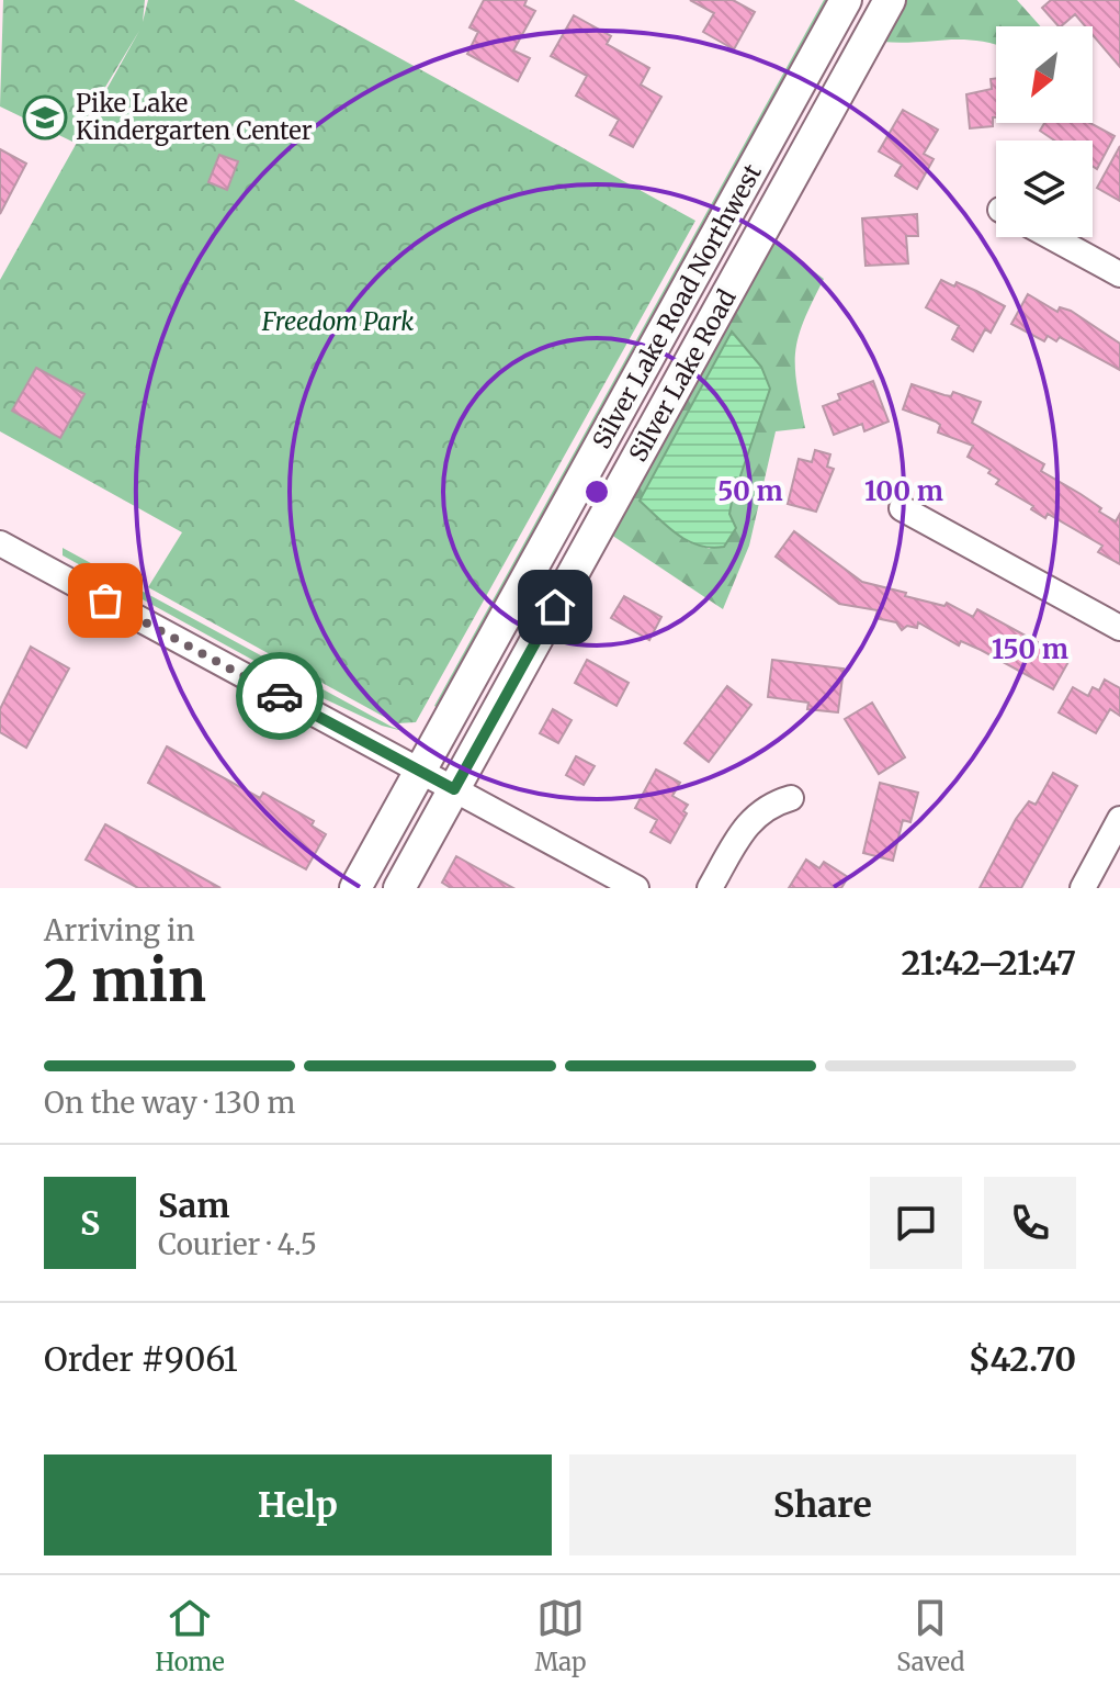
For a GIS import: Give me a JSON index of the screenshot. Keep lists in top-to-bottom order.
{
  "streets": {
    "main road": ["Silver Lake Road Northwest", "Silver Lake Road"]
  },
  "parks": ["Freedom Park"],
  "places": {
    "school or university": ["Pike Lake Kindergarten Center"]
  },
  "north": "bottom left",
  "page": {
    "heading": ["2 min", "Arriving in", "21:42–21:47"],
    "panel": [
      "Sam",
      "Courier · 4.5",
      "Order #9061",
      "$42.70"
    ],
    "bar": "On the way · 130 m",
    "round": "S",
    "buttons": ["Help", "Share"],
    "tabs": ["Home", "Map", "Saved"]
  },
  "rings": ["50 m", "100 m", "150 m"]
}
